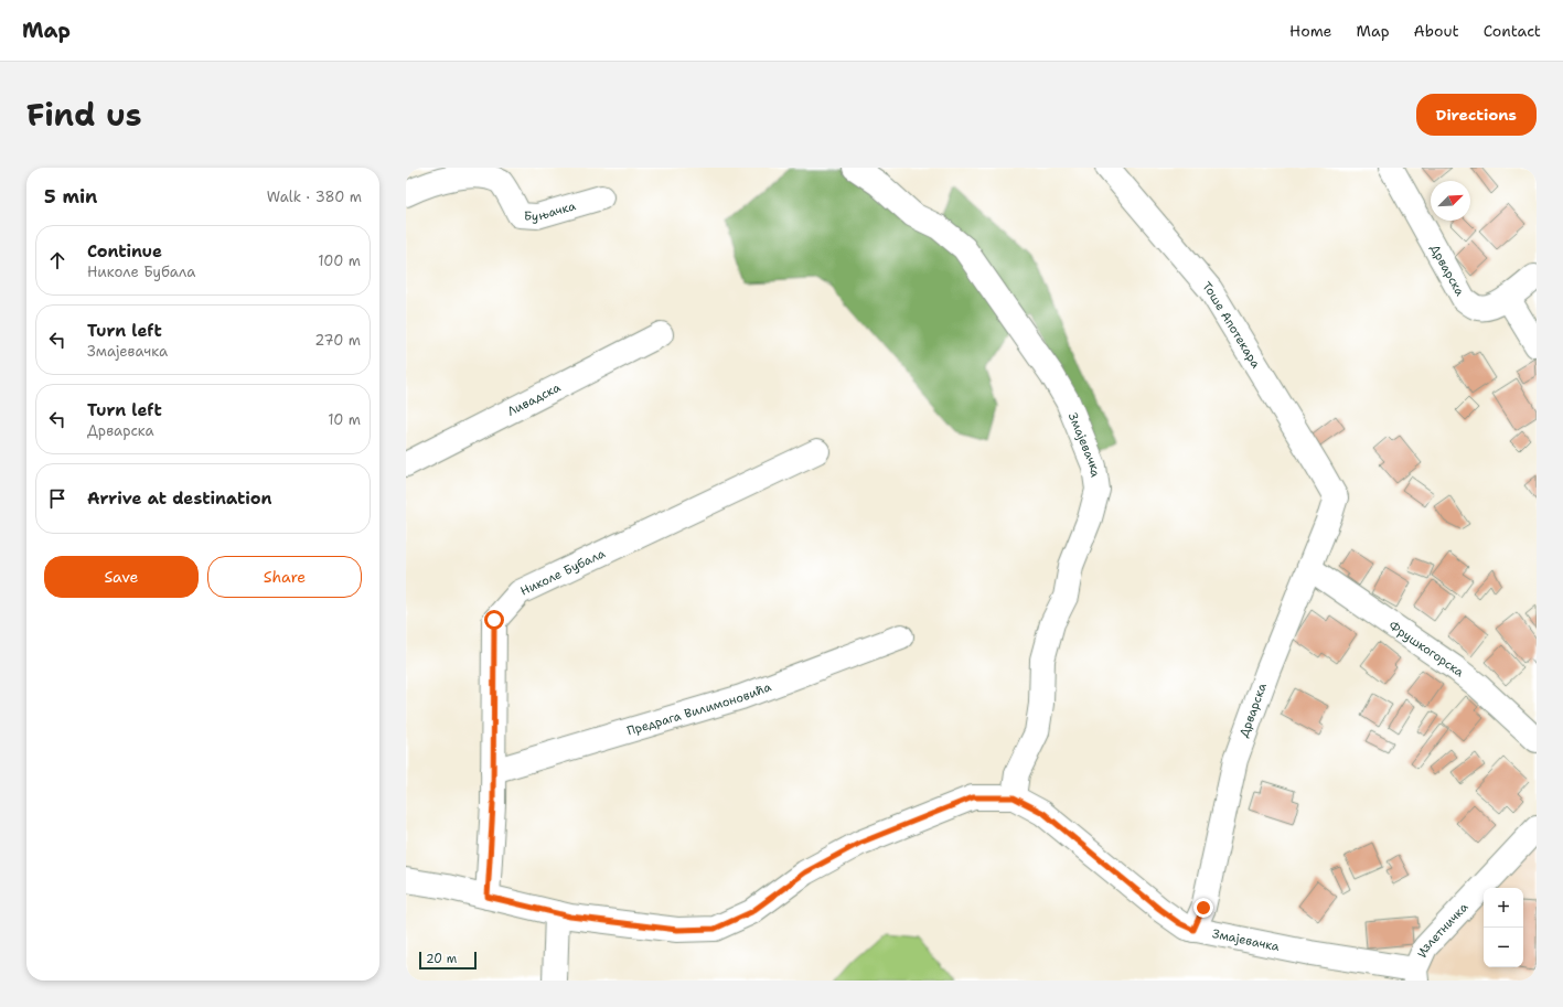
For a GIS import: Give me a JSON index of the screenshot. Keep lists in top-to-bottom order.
{
  "streets": {
    "street": [
      "Буњачка",
      "Дрварска",
      "Тоше Апотекара",
      "Ливадска",
      "Змајевачка",
      "Николе Бубала",
      "Фрушкогорска",
      "Предрага Вилимоновића",
      "Излетничка"
    ]
  },
  "crossings": [
    ["Дрварска", "Тоше Апотекара"],
    ["Дрварска", "Змајевачка"],
    ["Дрварска", "Фрушкогорска"],
    ["Змајевачка", "Николе Бубала"],
    ["Змајевачка", "Излетничка"],
    ["Николе Бубала", "Предрага Вилимоновића"]
  ],
  "scale_bar": "20 m",
  "north": "top right",
  "page": {
    "header": "Map",
    "nav": [
      "Home",
      "Map",
      "About",
      "Contact"
    ],
    "title": "Find us",
    "buttons": [
      "Directions",
      ["Save", "Share"]
    ],
    "heading": ["5 min", "Walk · 380 m"],
    "list": [
      ["Continue", "Николе Бубала", "100 m"],
      ["Turn left", "Змајевачка", "270 m"],
      ["Turn left", "Дрварска", "10 m"],
      "Arrive at destination"
    ],
    "map_buttons": ["+", "−"],
    "scale": "20 m"
  }
}
